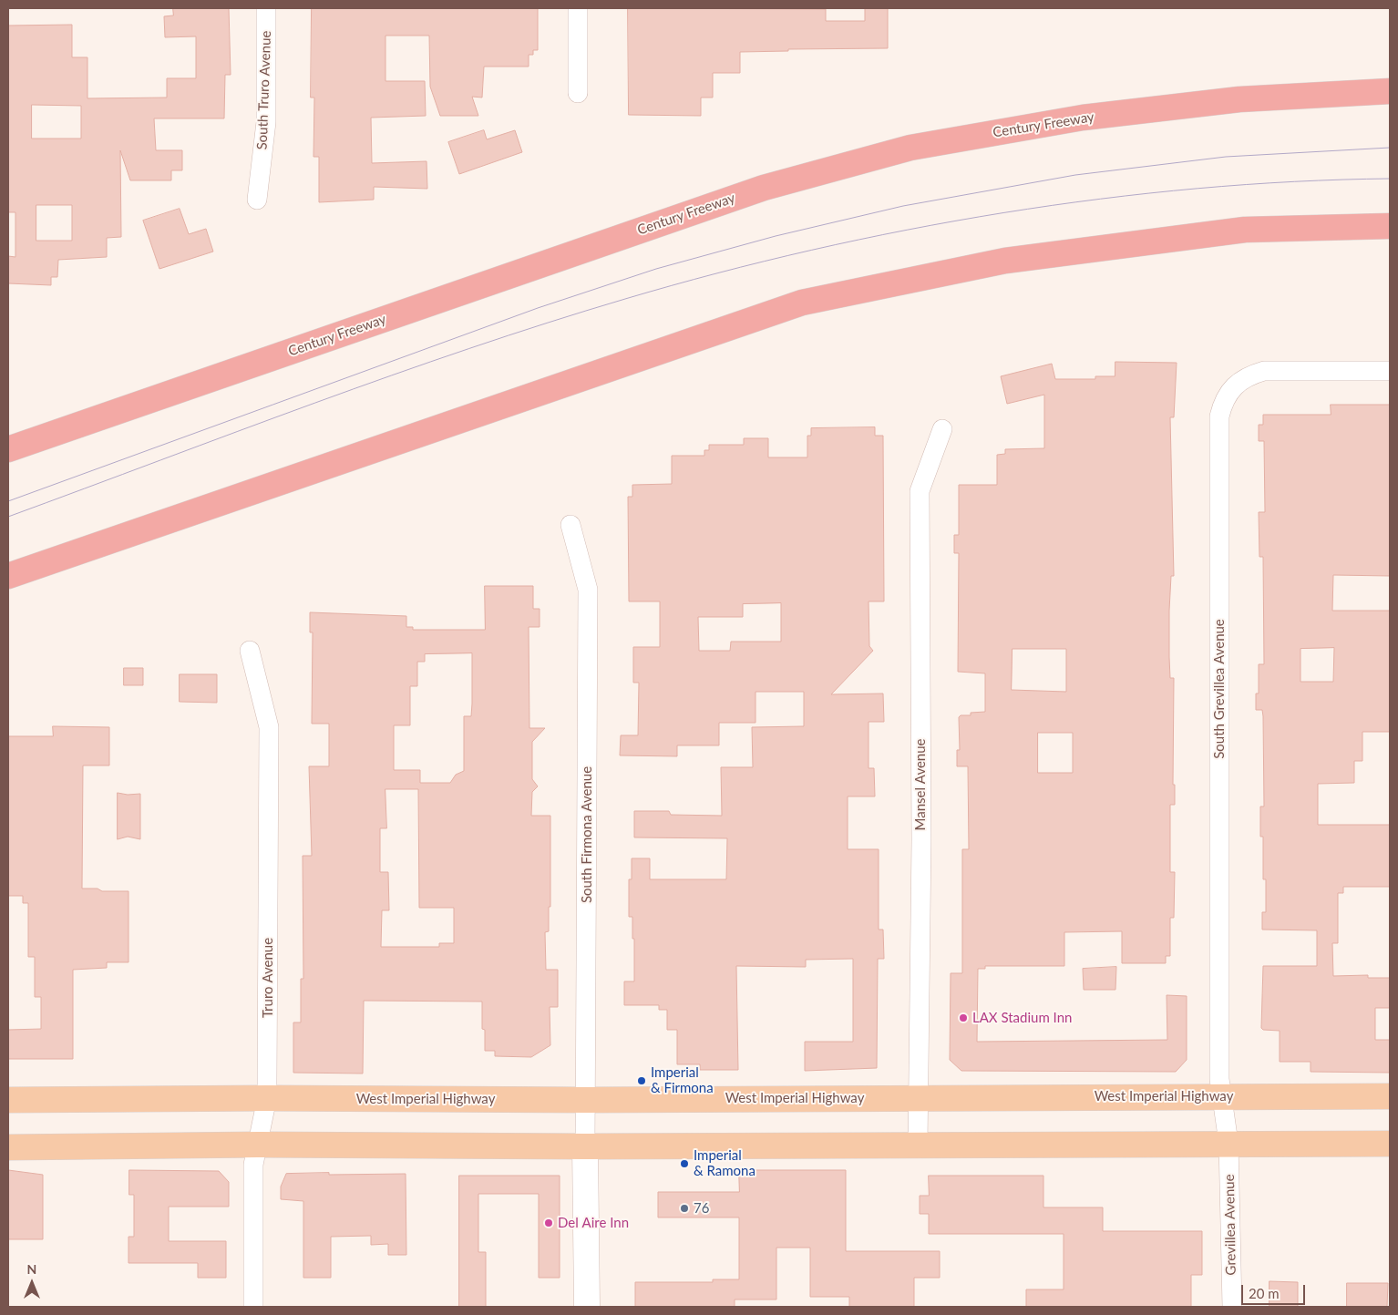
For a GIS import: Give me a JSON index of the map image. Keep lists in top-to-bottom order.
{
  "streets": {
    "highway": ["Century Freeway"],
    "main road": ["West Imperial Highway"],
    "street": [
      "South Truro Avenue",
      "South Grevillea Avenue",
      "Mansel Avenue",
      "South Firmona Avenue",
      "Truro Avenue",
      "Grevillea Avenue"
    ]
  },
  "crossings": [
    ["South Grevillea Avenue", "West Imperial Highway"],
    ["South Grevillea Avenue", "Grevillea Avenue"],
    ["Mansel Avenue", "West Imperial Highway"],
    ["South Firmona Avenue", "West Imperial Highway"],
    ["Truro Avenue", "West Imperial Highway"]
  ],
  "places": [
    "LAX Stadium Inn",
    "Imperial & Firmona",
    "Imperial & Ramona",
    "76",
    "Del Aire Inn"
  ],
  "scale_bar": "20 m",
  "north": "top"
}
